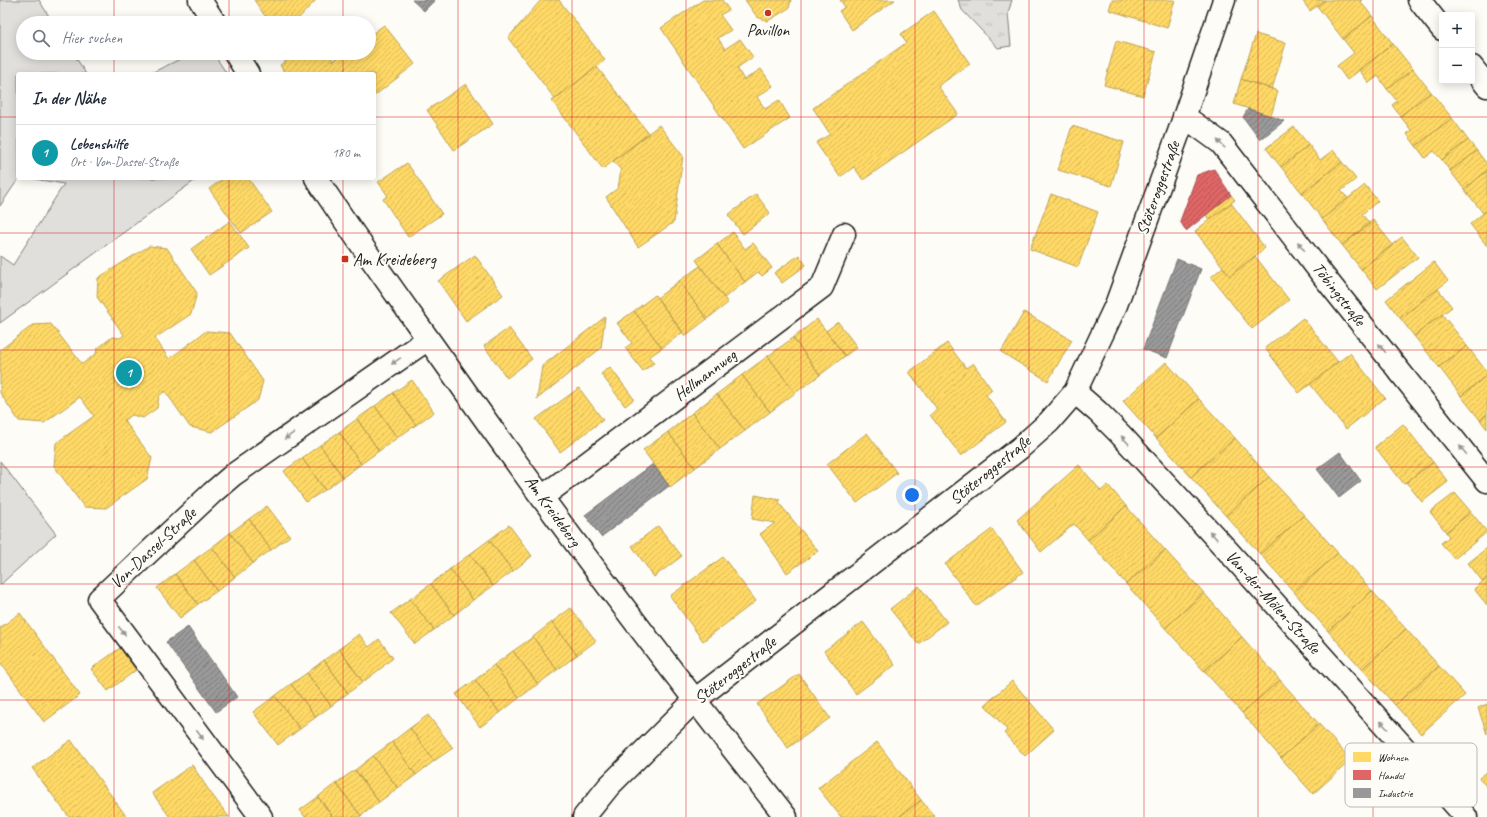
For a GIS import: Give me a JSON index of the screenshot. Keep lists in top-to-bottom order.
{
  "streets": {
    "street": [
      "Stöteroggestraße",
      "Töbingstraße",
      "Hellmannweg",
      "Am Kreideberg",
      "Von-Dassel-Straße",
      "Van-der-Mölen-Straße"
    ]
  },
  "crossings": [
    ["Stöteroggestraße", "Töbingstraße"],
    ["Stöteroggestraße", "Am Kreideberg"],
    ["Stöteroggestraße", "Van-der-Mölen-Straße"],
    ["Hellmannweg", "Am Kreideberg"],
    ["Am Kreideberg", "Von-Dassel-Straße"]
  ],
  "one_way": ["Töbingstraße", "Van-der-Mölen-Straße"],
  "places": {
    "other": ["Pavillon"],
    "transit": ["Am Kreideberg"]
  },
  "legend": ["Wohnen", "Handel", "Industrie"],
  "page": {
    "map_buttons": ["+", "−"],
    "search": "Hier suchen",
    "heading": "In der Nähe",
    "list": [
      {
        "mark": "1",
        "name": "Lebenshilfe",
        "note": "Ort · Von-Dassel-Straße",
        "value": "180 m"
      }
    ],
    "pins": "1"
  }
}
